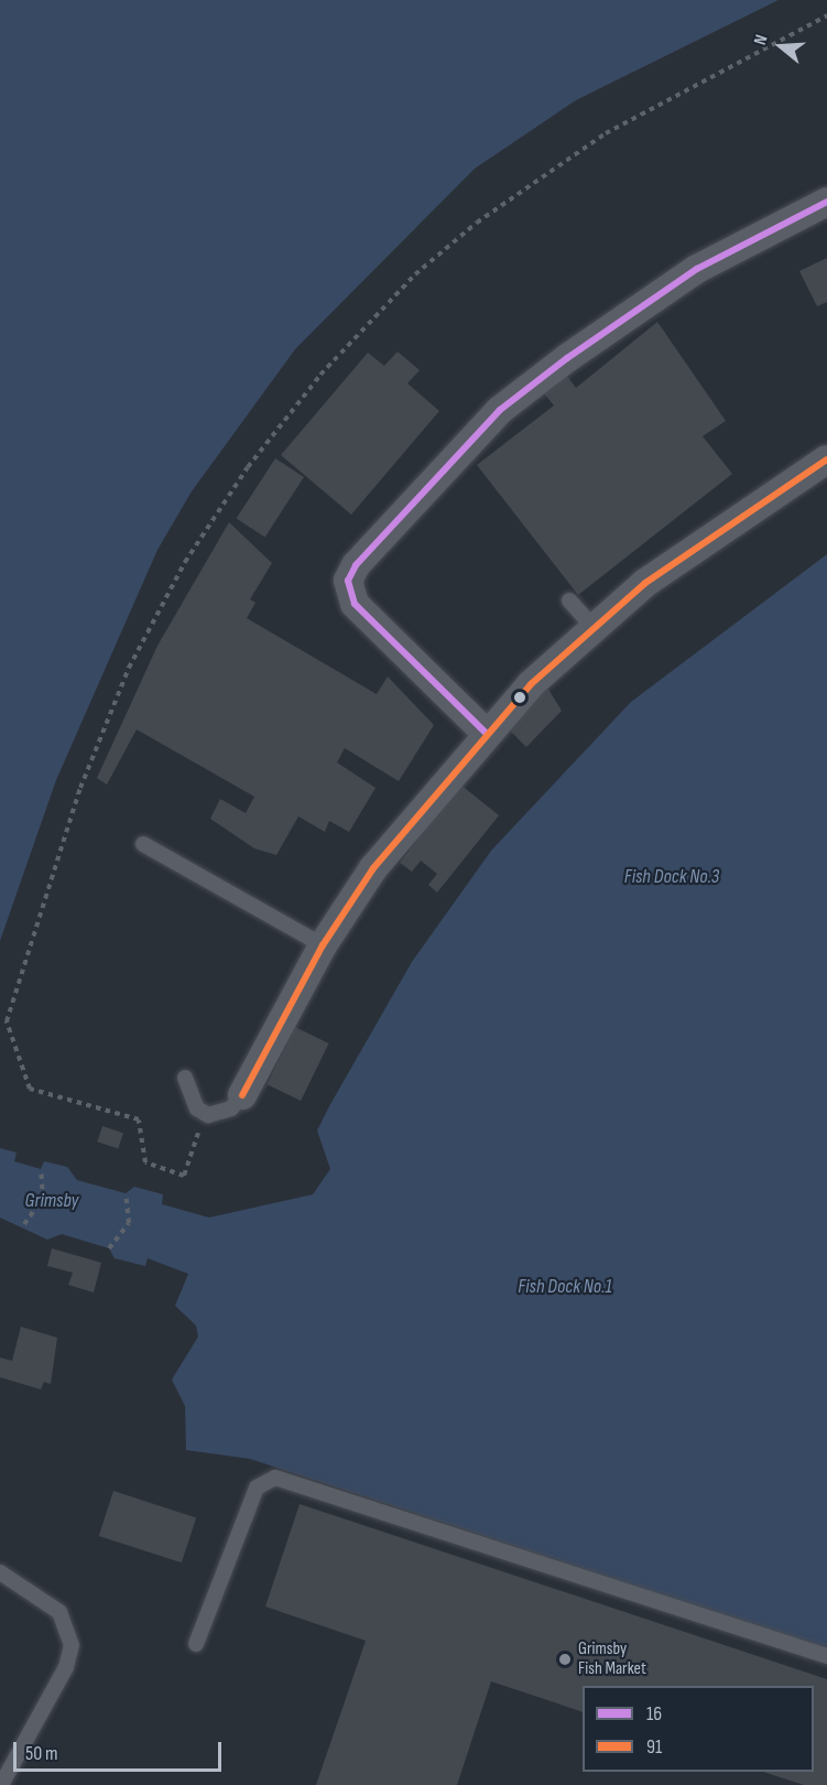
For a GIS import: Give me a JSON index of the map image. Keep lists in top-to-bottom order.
{
  "water": ["Fish Dock No.3", "Grimsby", "Fish Dock No.1"],
  "places": ["Grimsby Fish Market"],
  "lines": ["transit line 16", "transit line 91"],
  "legend": ["16", "91"],
  "scale_bar": "50 m",
  "north": "left"
}
